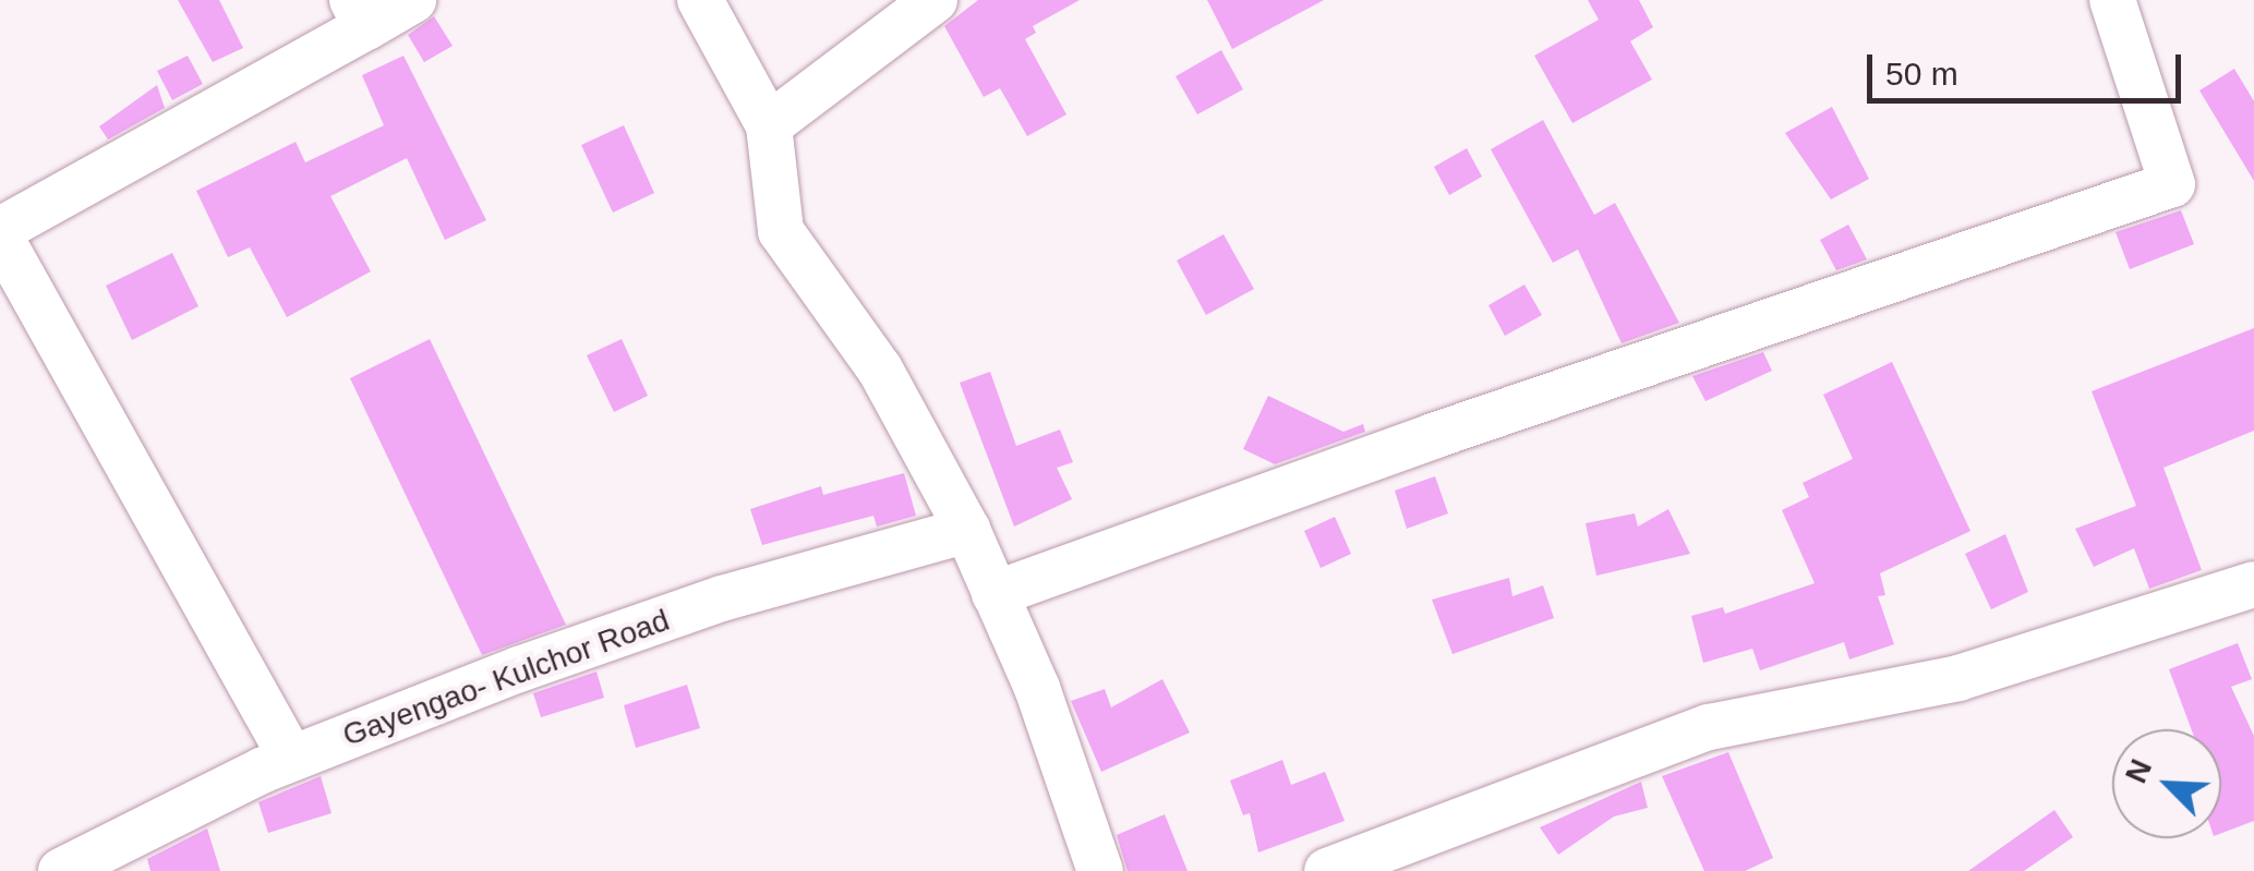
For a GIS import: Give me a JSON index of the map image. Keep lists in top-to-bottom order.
{
  "streets": {
    "street": ["Gayengao- Kulchor Road"]
  },
  "scale_bar": "50 m",
  "north": "top left"
}
